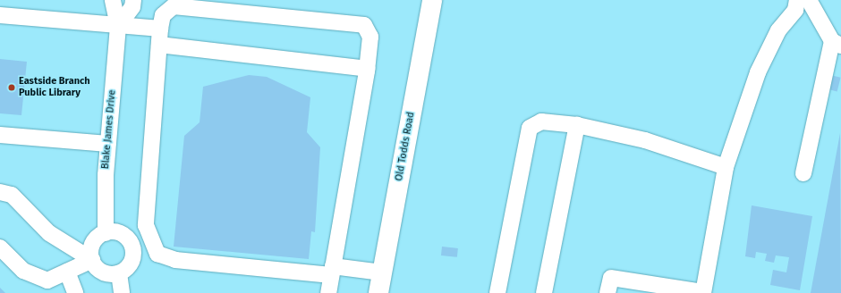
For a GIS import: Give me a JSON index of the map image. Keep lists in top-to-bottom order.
{
  "streets": {
    "main road": ["Old Todds Road"],
    "street": ["Blake James Drive"]
  },
  "places": ["Eastside Branch Public Library"]
}
